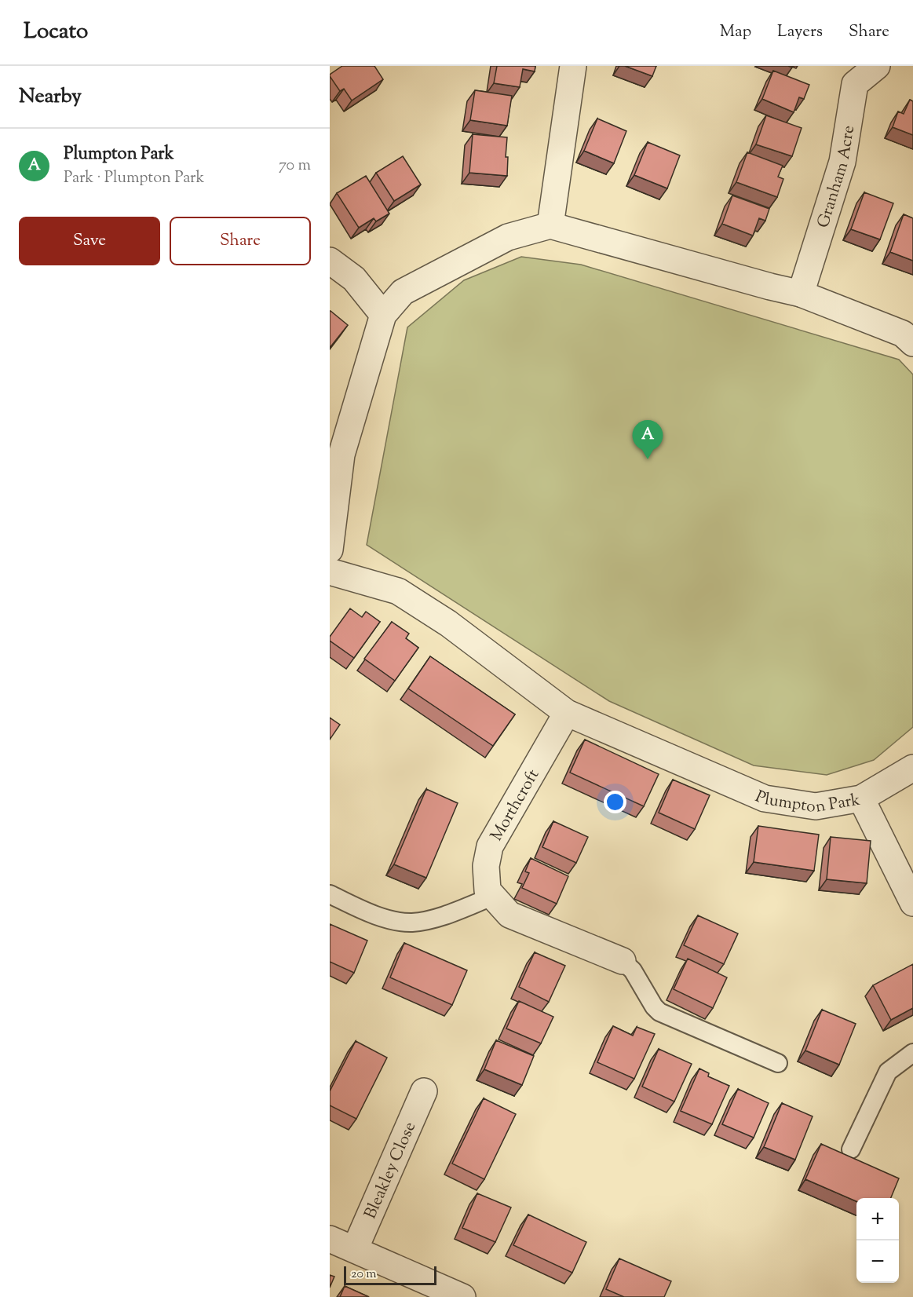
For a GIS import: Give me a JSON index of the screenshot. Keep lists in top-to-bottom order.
{
  "streets": {
    "street": [
      "Granham Acre",
      "Plumpton Park",
      "Morthcroft",
      "Bleakley Close"
    ]
  },
  "crossings": [
    ["Plumpton Park", "Morthcroft"]
  ],
  "scale_bar": "20 m",
  "page": {
    "header": "Locato",
    "nav": ["Map", "Layers", "Share"],
    "heading": "Nearby",
    "list": [
      {
        "mark": "A",
        "name": "Plumpton Park",
        "note": "Park · Plumpton Park",
        "value": "70 m"
      }
    ],
    "buttons": ["Save", "Share"],
    "pins": "A",
    "map_buttons": ["+", "−"],
    "scale": "20 m"
  }
}
